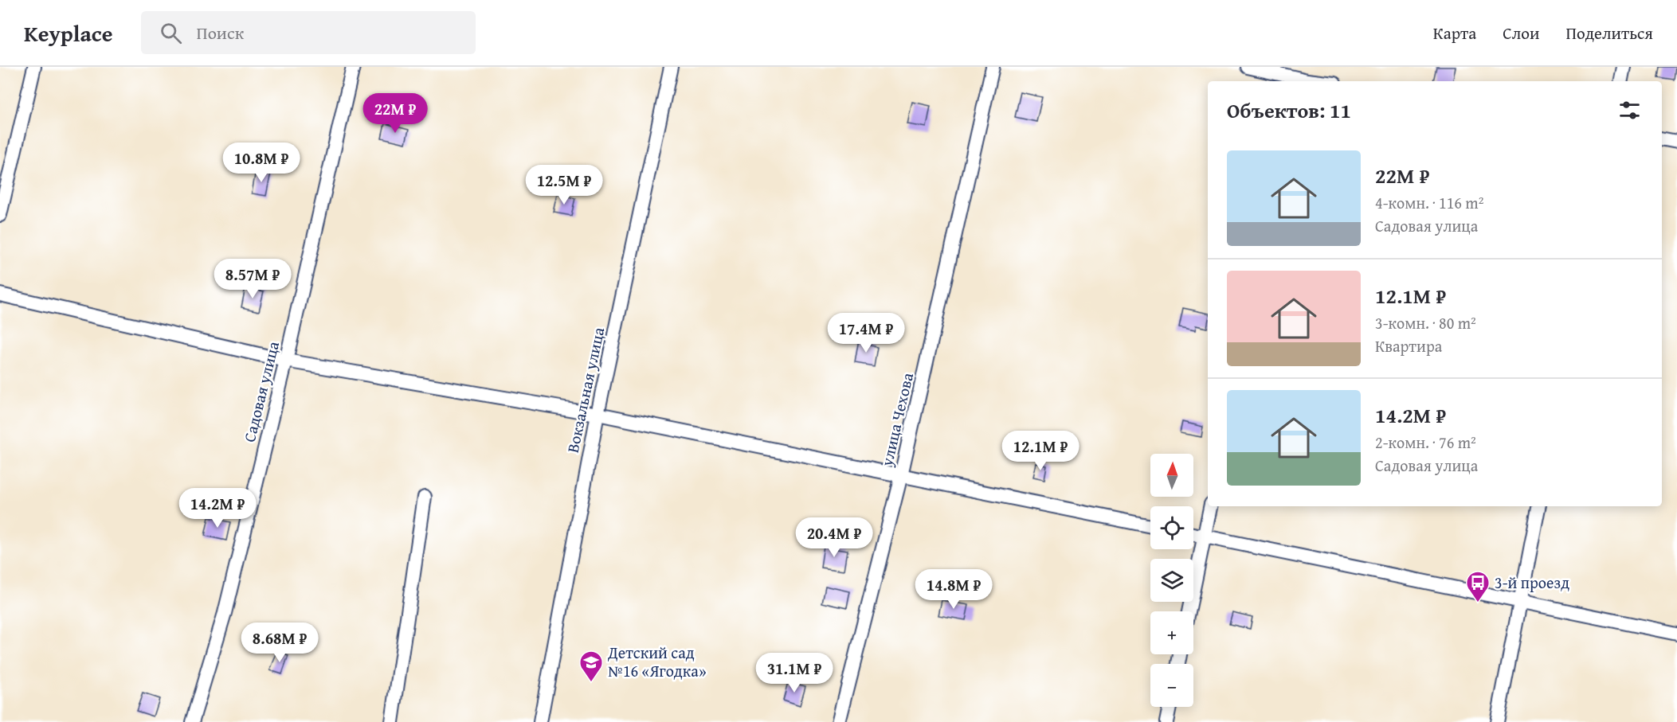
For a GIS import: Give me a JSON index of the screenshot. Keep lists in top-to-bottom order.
{
  "streets": {
    "street": ["Вокзальная улица", "Садовая улица", "улица Чехова"]
  },
  "places": {
    "bus stop": ["3-й проезд"],
    "school or university": ["Детский сад №16 «Ягодка»"]
  },
  "north": "top",
  "page": {
    "header": "Keyplace",
    "search": "Поиск",
    "nav": ["Карта", "Слои", "Поделиться"],
    "heading": "Объектов: 11",
    "price": [
      "22M ₽",
      "10.8M ₽",
      "12.5M ₽",
      "8.57M ₽",
      "17.4M ₽",
      "12.1M ₽",
      "14.2M ₽",
      "20.4M ₽",
      "14.8M ₽",
      "8.68M ₽",
      "31.1M ₽"
    ],
    "list": [
      {
        "name": "22M ₽",
        "note": "4-комн. · 116 m² · Садовая улица"
      },
      {
        "name": "12.1M ₽",
        "note": "3-комн. · 80 m² · Квартира"
      },
      {
        "name": "14.2M ₽",
        "note": "2-комн. · 76 m² · Садовая улица"
      }
    ],
    "map_buttons": ["+", "−"]
  }
}
